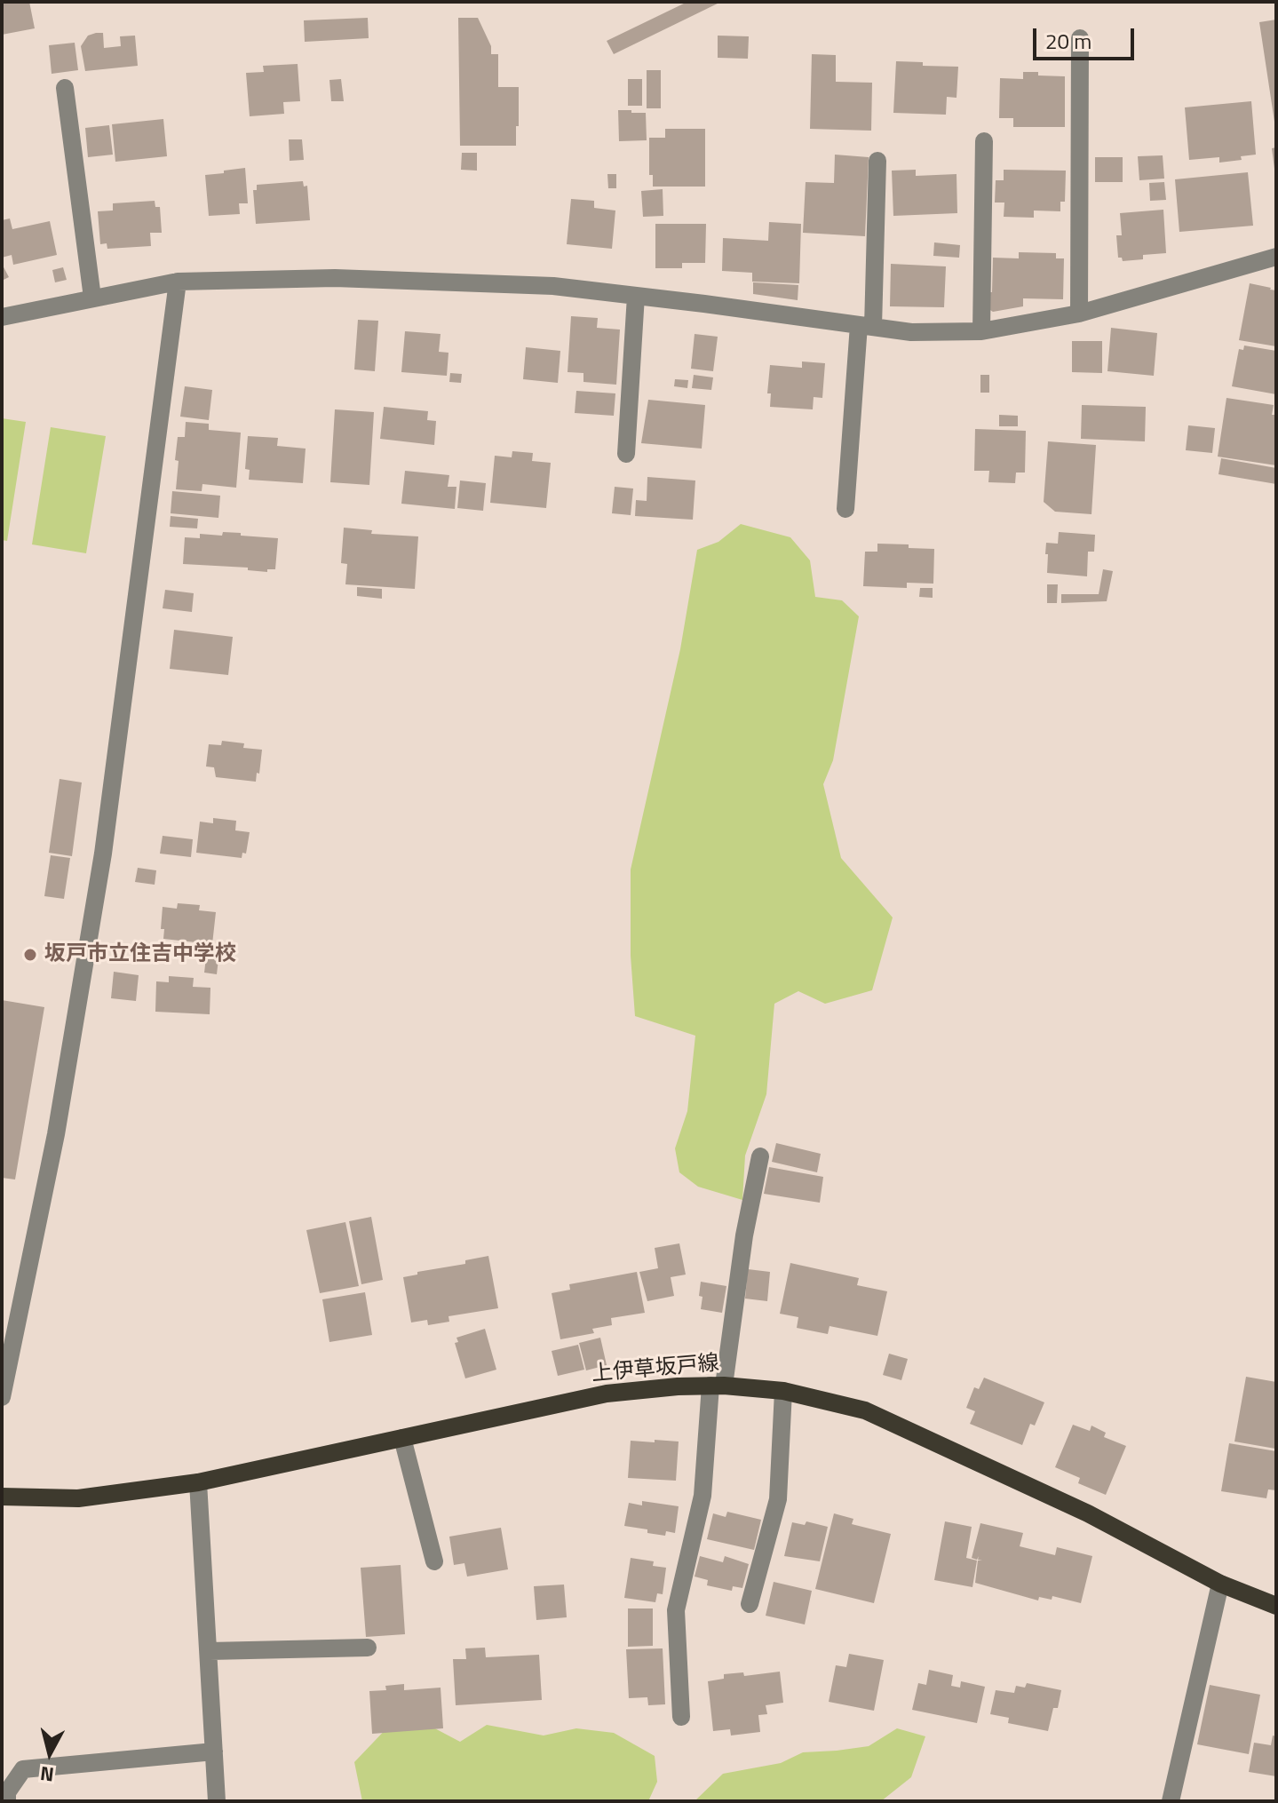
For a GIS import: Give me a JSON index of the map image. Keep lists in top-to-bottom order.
{
  "streets": {
    "main road": ["上伊草坂戸線"]
  },
  "places": ["坂戸市立住吉中学校"],
  "scale_bar": "20 m",
  "north": "bottom"
}
